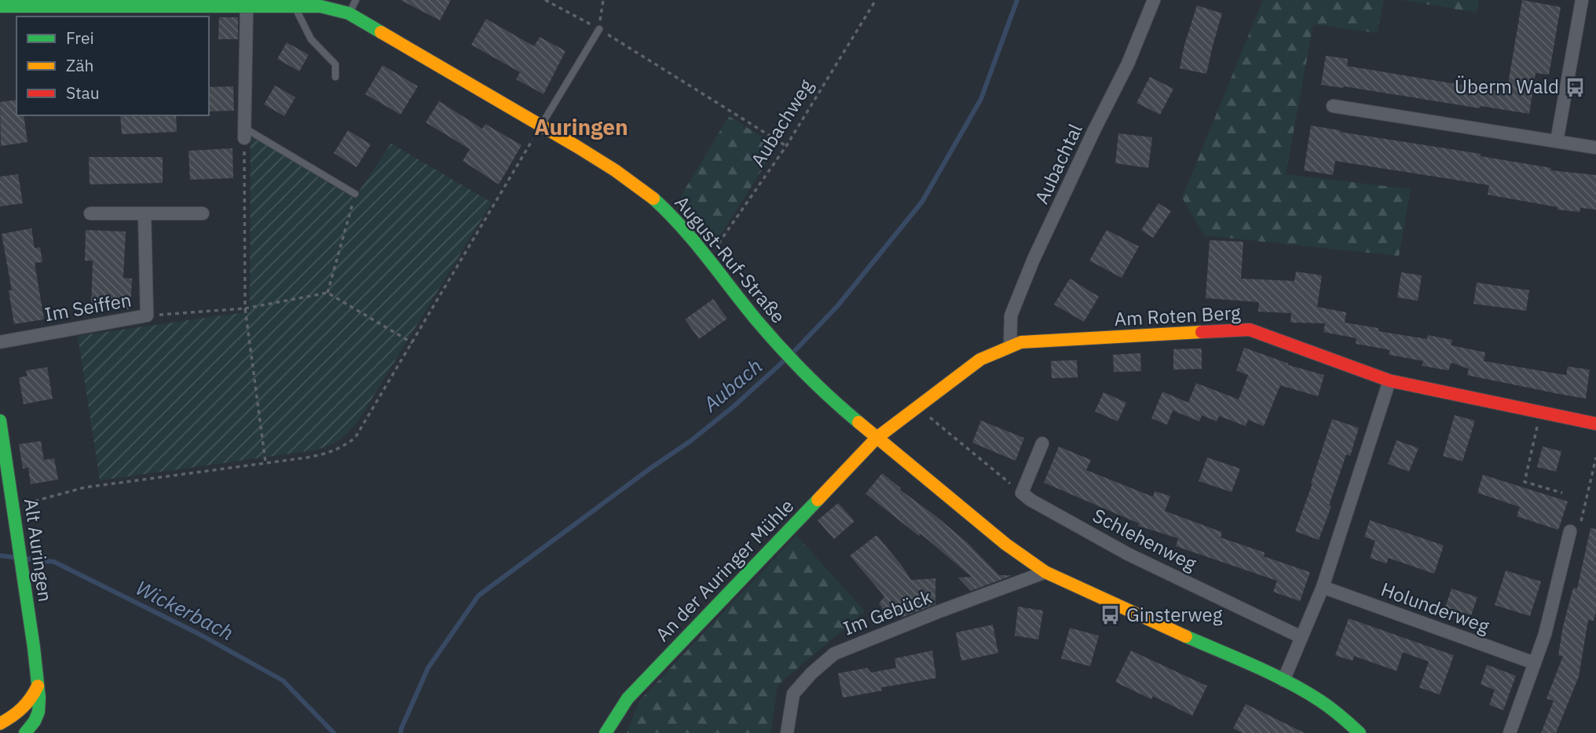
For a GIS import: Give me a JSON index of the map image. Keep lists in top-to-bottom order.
{
  "streets": {
    "street": [
      "Aubachtal",
      "August-Ruf-Straße",
      "Im Seiffen",
      "Am Roten Berg",
      "Schlehenweg",
      "Alt Auringen",
      "An der Auringer Mühle",
      "Holunderweg",
      "Im Gebück"
    ],
    "path": ["Aubachweg"]
  },
  "crossings": [
    ["Aubachweg", "August-Ruf-Straße"],
    ["Aubachtal", "Am Roten Berg"],
    ["August-Ruf-Straße", "Am Roten Berg"],
    ["August-Ruf-Straße", "An der Auringer Mühle"],
    ["August-Ruf-Straße", "Im Gebück"],
    ["Am Roten Berg", "An der Auringer Mühle"]
  ],
  "districts": ["Auringen"],
  "water": ["Aubach", "Wickerbach"],
  "places": {
    "bus stop": ["Überm Wald", "Ginsterweg"]
  },
  "legend": ["Frei", "Zäh", "Stau"]
}
